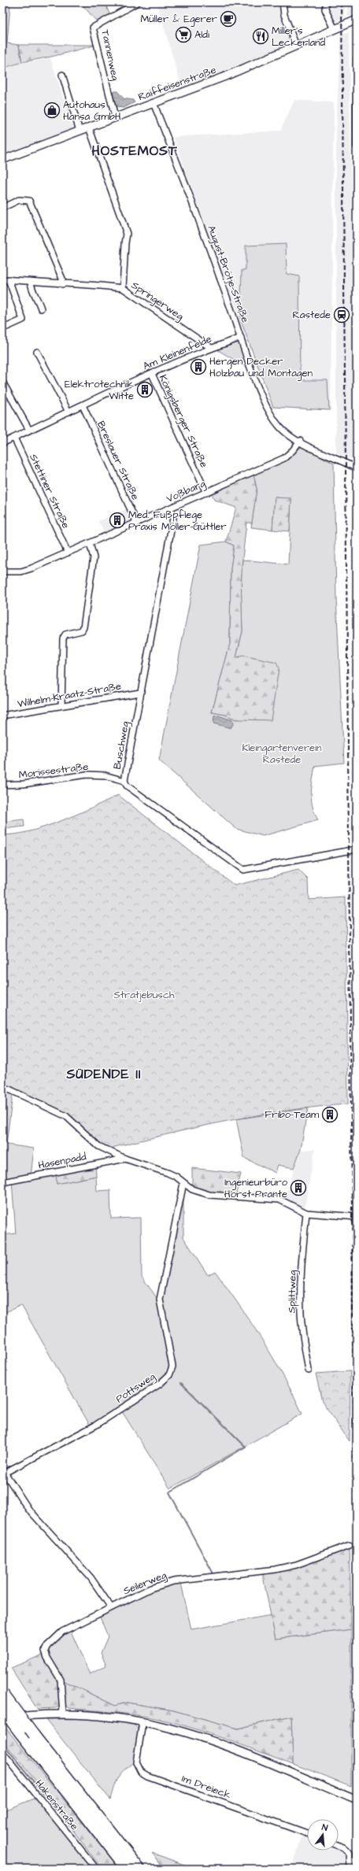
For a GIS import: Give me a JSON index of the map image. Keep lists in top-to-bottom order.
{
  "streets": {
    "street": [
      "Tannenweg",
      "Raiffeisenstraße",
      "August-Brötje-Straße",
      "Springerweg",
      "Am Kleinenfelde",
      "Königsberger Straße",
      "Breslauer Straße",
      "Stettiner Straße",
      "Voßbarg",
      "Wilhelm-Kraatz-Straße",
      "Buschweg",
      "Morissestraße",
      "Hasenpadd",
      "Splittweg",
      "Pottsweg",
      "Seilerweg",
      "Im Dreieck",
      "Hakenstraße"
    ]
  },
  "crossings": [
    ["Tannenweg", "Raiffeisenstraße"],
    ["Raiffeisenstraße", "August-Brötje-Straße"],
    ["August-Brötje-Straße", "Am Kleinenfelde"],
    ["August-Brötje-Straße", "Voßbarg"],
    ["Springerweg", "Am Kleinenfelde"],
    ["Am Kleinenfelde", "Königsberger Straße"],
    ["Am Kleinenfelde", "Breslauer Straße"],
    ["Am Kleinenfelde", "Stettiner Straße"],
    ["Königsberger Straße", "Voßbarg"],
    ["Breslauer Straße", "Voßbarg"],
    ["Stettiner Straße", "Voßbarg"],
    ["Voßbarg", "Buschweg"],
    ["Wilhelm-Kraatz-Straße", "Buschweg"],
    ["Buschweg", "Morissestraße"],
    ["Pottsweg", "Seilerweg"]
  ],
  "districts": ["HOSTEMOST", "SÜDENDE II"],
  "parks": ["Kleingartenverein Rastede", "Stratjebusch"],
  "places": {
    "cafe": ["Müller & Egerer"],
    "supermarket": ["Aldi"],
    "restaurant": ["Miller's Leckerland"],
    "shop": ["Autohaus Hansa GmbH"],
    "station": ["Rastede"],
    "building": [
      "Hergen Decker Holzbau und Montagen",
      "Elektrotechnik Witte",
      "Med. Fußpflege Praxis Möller-Güttler",
      "Fribo-Team",
      "Ingenieurbüro Horst Prante"
    ]
  },
  "north": "top"
}
